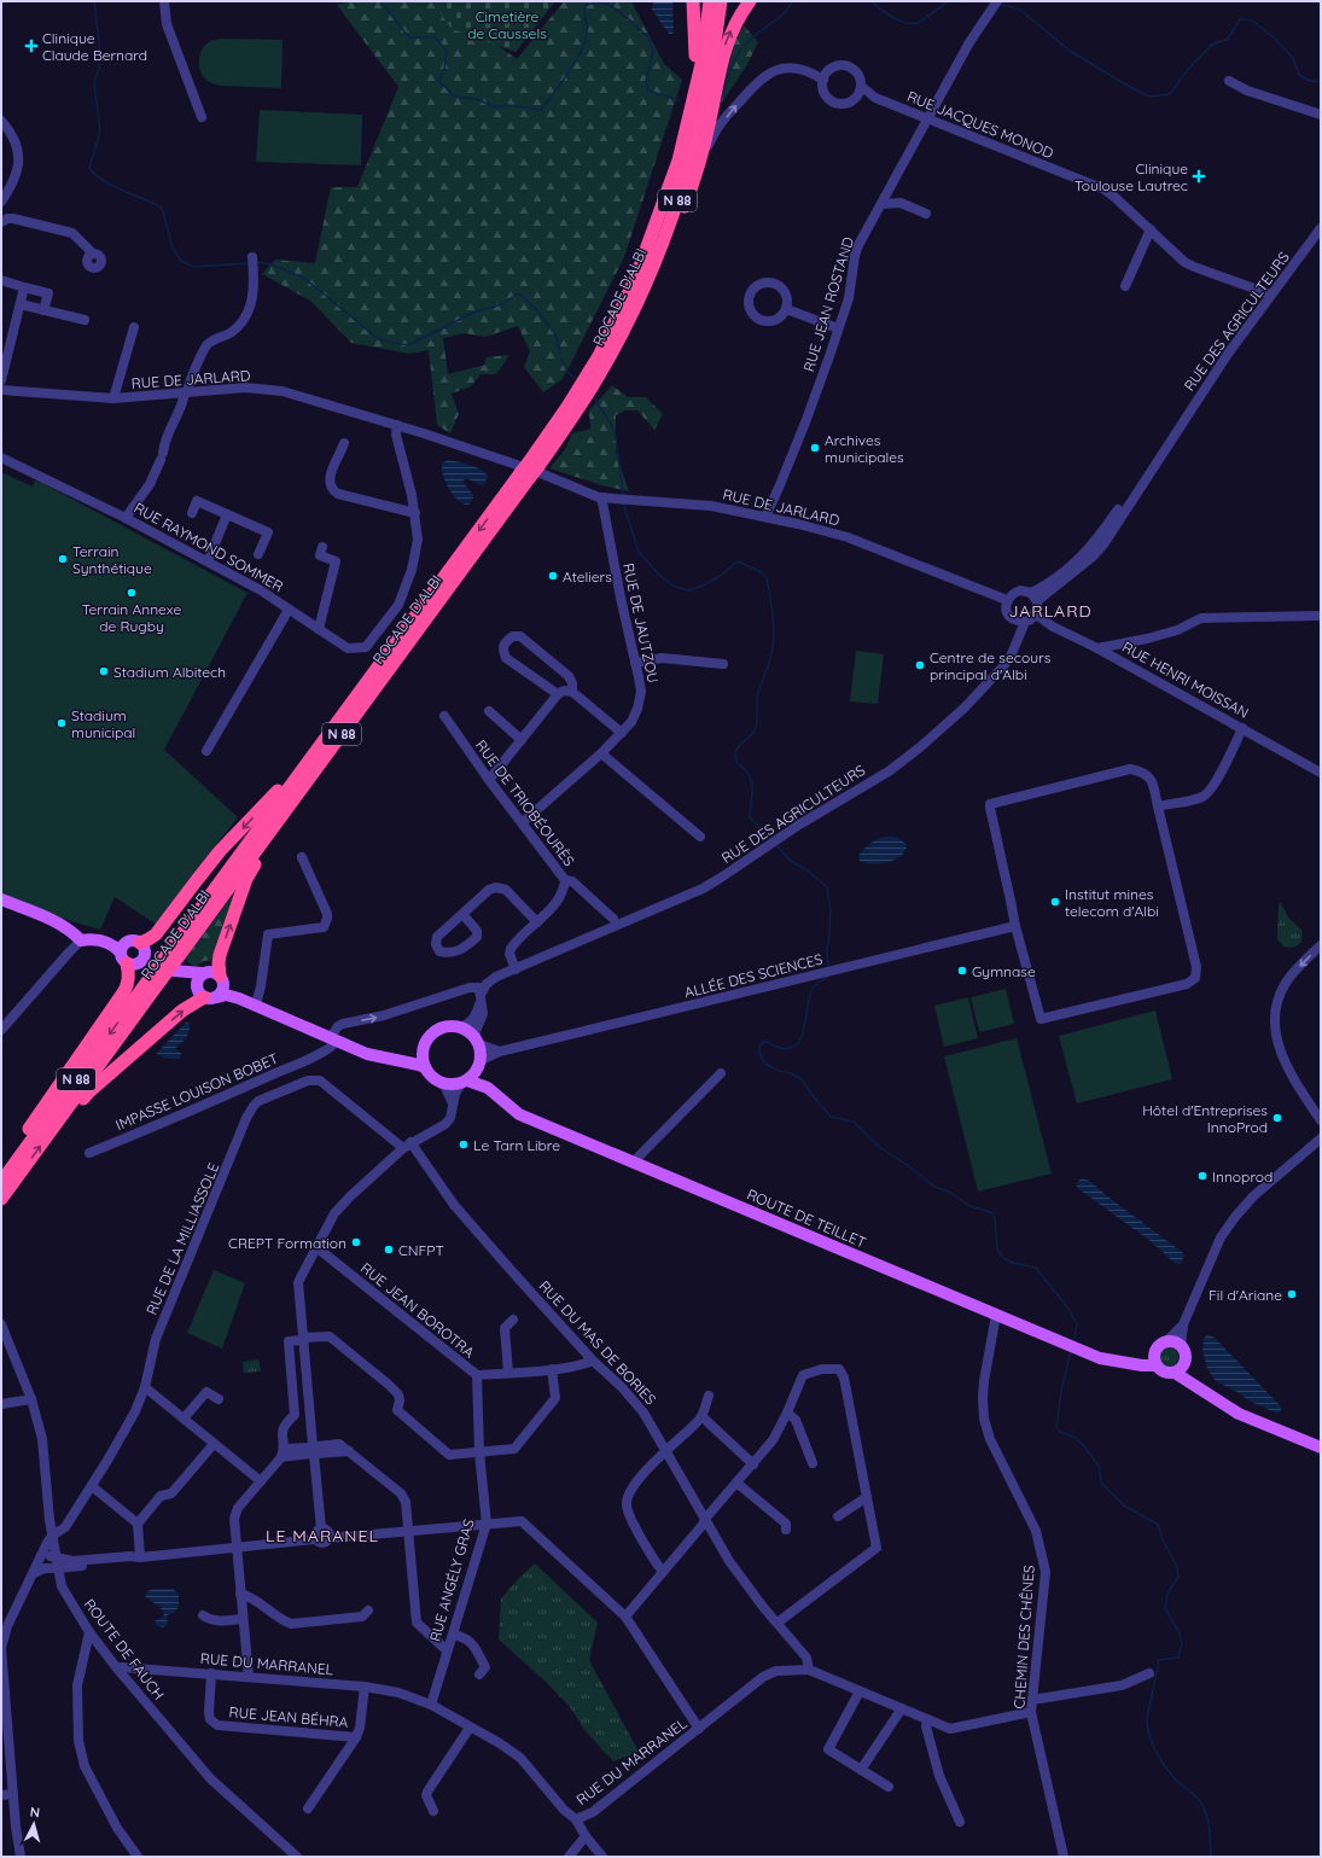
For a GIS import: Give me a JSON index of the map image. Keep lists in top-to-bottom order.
{
  "streets": {
    "highway": ["N 88", "ROCADE D'ALBI"],
    "main road": ["ROUTE DE TEILLET"],
    "street": [
      "RUE JACQUES MONOD",
      "RUE JEAN ROSTAND",
      "RUE DES AGRICULTEURS",
      "RUE DE JARLARD",
      "RUE RAYMOND SOMMER",
      "RUE DE JAUTZOU",
      "RUE HENRI MOISSAN",
      "RUE DE TRIOBÉOURÈS",
      "ALLÉE DES SCIENCES",
      "IMPASSE LOUISON BOBET",
      "RUE DE LA MILLIASSOLE",
      "RUE JEAN BOROTRA",
      "RUE DU MAS DE BORIES",
      "RUE ANGÉLY GRAS",
      "CHEMIN DES CHÊNES",
      "ROUTE DE FAUCH",
      "RUE DU MARRANEL",
      "RUE JEAN BÉHRA"
    ]
  },
  "crossings": [
    ["RUE JACQUES MONOD", "RUE JEAN ROSTAND"],
    ["RUE JACQUES MONOD", "RUE DES AGRICULTEURS"],
    ["ROCADE D'ALBI", "RUE DE JARLARD"],
    ["RUE JEAN ROSTAND", "RUE DE JARLARD"],
    ["RUE DES AGRICULTEURS", "RUE DE JARLARD"],
    ["RUE DES AGRICULTEURS", "RUE HENRI MOISSAN"],
    ["RUE DES AGRICULTEURS", "ALLÉE DES SCIENCES"],
    ["RUE DES AGRICULTEURS", "ROUTE DE TEILLET"],
    ["RUE DE JARLARD", "RUE RAYMOND SOMMER"],
    ["RUE DE JARLARD", "RUE DE JAUTZOU"],
    ["RUE DE JARLARD", "RUE HENRI MOISSAN"],
    ["RUE DE JAUTZOU", "RUE DE TRIOBÉOURÈS"],
    ["ALLÉE DES SCIENCES", "ROUTE DE TEILLET"],
    ["ROUTE DE TEILLET", "CHEMIN DES CHÊNES"],
    ["RUE DE LA MILLIASSOLE", "RUE DU MAS DE BORIES"],
    ["RUE DE LA MILLIASSOLE", "ROUTE DE FAUCH"],
    ["RUE JEAN BOROTRA", "RUE DU MAS DE BORIES"],
    ["RUE JEAN BOROTRA", "RUE ANGÉLY GRAS"],
    ["RUE DU MAS DE BORIES", "RUE DU MARRANEL"],
    ["RUE ANGÉLY GRAS", "RUE DU MARRANEL"],
    ["CHEMIN DES CHÊNES", "RUE DU MARRANEL"],
    ["ROUTE DE FAUCH", "RUE DU MARRANEL"],
    ["RUE DU MARRANEL", "RUE JEAN BÉHRA"]
  ],
  "districts": ["JARLARD", "LE MARANEL"],
  "parks": ["Cimetière de Caussels"],
  "places": {
    "health": ["Clinique Claude Bernard", "Clinique Toulouse Lautrec"],
    "other": [
      "Archives municipales",
      "Terrain Synthétique",
      "Ateliers",
      "Terrain Annexe de Rugby",
      "Centre de secours principal d'Albi",
      "Stadium Albitech",
      "Stadium municipal",
      "Institut mines telecom d'Albi",
      "Gymnase",
      "Hôtel d'Entreprises InnoProd",
      "Le Tarn Libre",
      "Innoprod",
      "CREPT Formation",
      "CNFPT",
      "Fil d'Ariane"
    ]
  },
  "north": "top"
}
